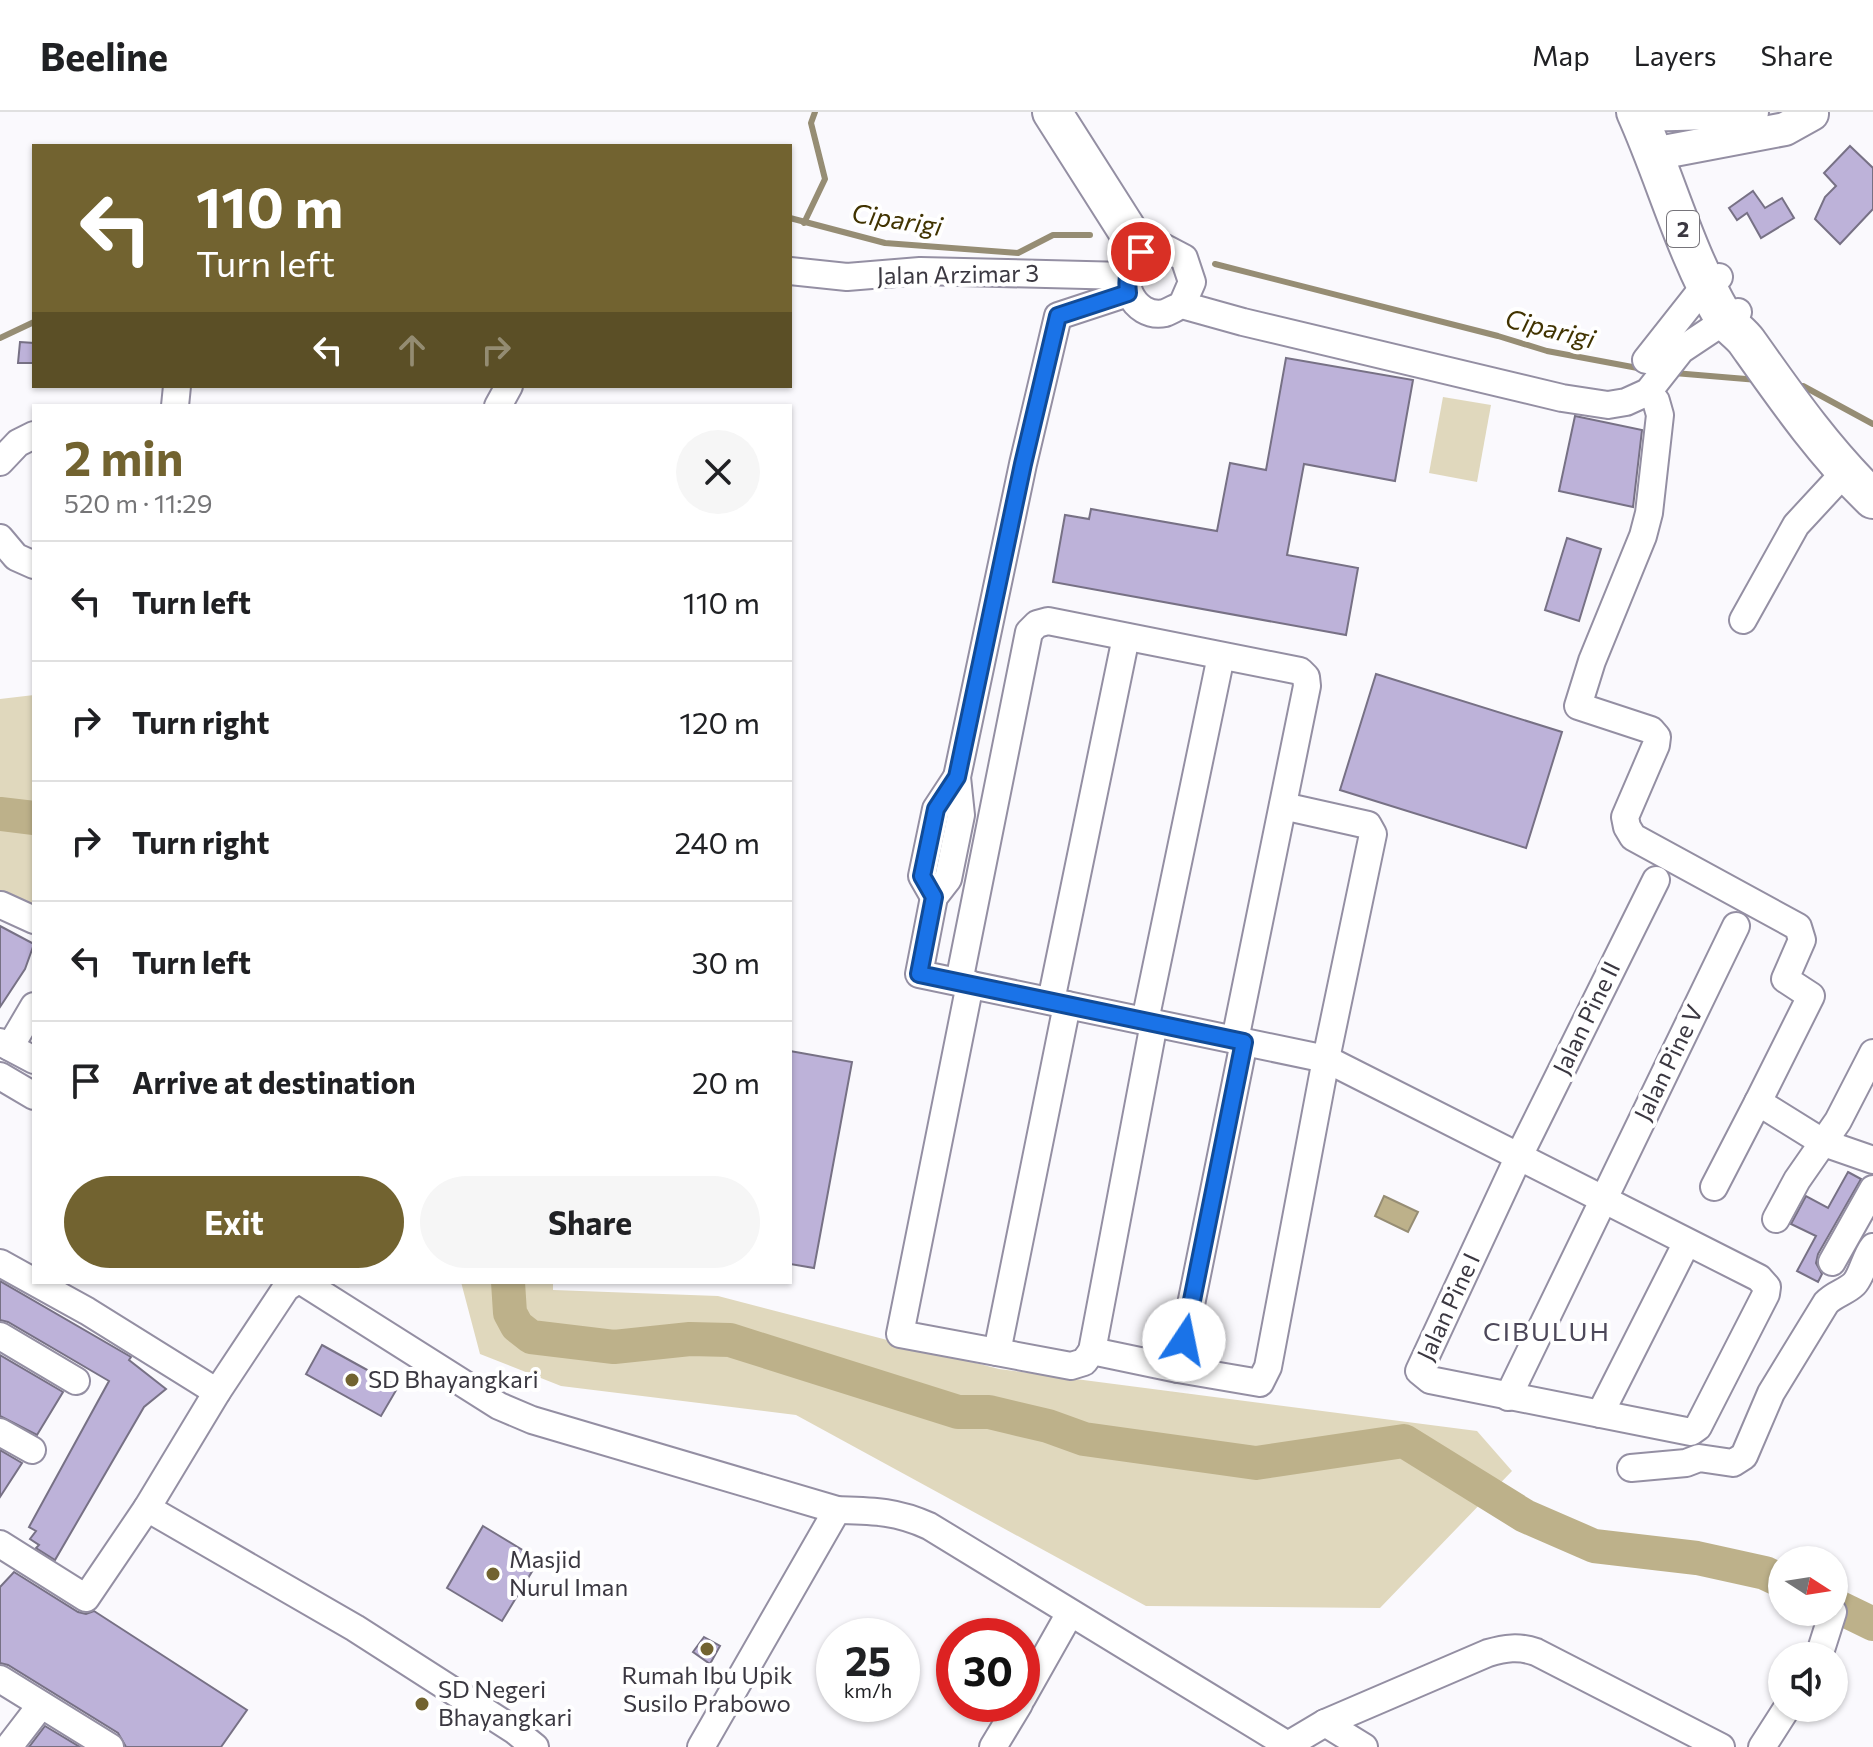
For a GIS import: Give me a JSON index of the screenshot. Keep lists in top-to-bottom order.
{
  "streets": {
    "highway": ["2"],
    "street": [
      "Jalan Arzimar 3",
      "Jalan Pine II",
      "Jalan Pine V",
      "Jalan Pine I"
    ]
  },
  "crossings": [
    ["Jalan Pine II", "Jalan Pine I"],
    ["Jalan Pine V", "Jalan Pine I"]
  ],
  "districts": ["CIBULUH"],
  "water": ["Ciparigi"],
  "places": [
    "SD Bhayangkari",
    "Masjid Nurul Iman",
    "Rumah Ibu Upik Susilo Prabowo",
    "SD Negeri Bhayangkari"
  ],
  "north": "right",
  "page": {
    "header": "Beeline",
    "nav": ["Map", "Layers", "Share"],
    "turn": ["110 m", "Turn left"],
    "heading": ["2 min", "520 m · 11:29"],
    "list": [
      {
        "name": "Turn left",
        "value": "110 m"
      },
      {
        "name": "Turn right",
        "value": "120 m"
      },
      {
        "name": "Turn right",
        "value": "240 m"
      },
      {
        "name": "Turn left",
        "value": "30 m"
      },
      {
        "name": "Arrive at destination",
        "value": "20 m"
      }
    ],
    "buttons": ["Exit", "Share"],
    "speed": "25 km/h",
    "limit": "30"
  }
}
